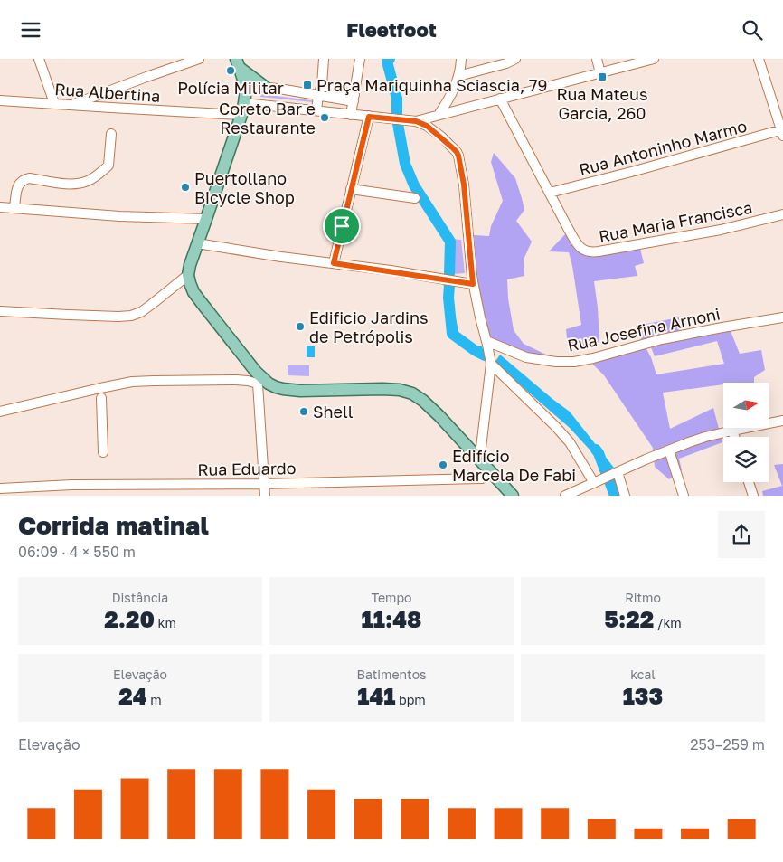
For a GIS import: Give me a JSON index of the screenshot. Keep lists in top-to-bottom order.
{
  "streets": {
    "street": [
      "Rua Albertina",
      "Rua Antoninho Marmo",
      "Rua Maria Francisca",
      "Rua Josefina Arnoni",
      "Rua Eduardo"
    ]
  },
  "crossings": [
    ["Rua Antoninho Marmo", "Rua Maria Francisca"]
  ],
  "places": {
    "other": [
      "Polícia Militar",
      "Coreto Bar e Restaurante",
      "Puertollano Bicycle Shop",
      "Edificio Jardins de Petrópolis",
      "Shell",
      "Edifício Marcela De Fabi"
    ],
    "transit": ["Rua Mateus Garcia, 260", "Praça Mariquinha Sciascia, 79"]
  },
  "north": "right",
  "page": {
    "header": "Fleetfoot",
    "heading": ["Corrida matinal", "06:09 · 4 × 550 m"],
    "stats": [
      ["Distância", "2.20 km"],
      ["Tempo", "11:48"],
      ["Ritmo", "5:22 /km"],
      ["Elevação", "24 m"],
      ["Batimentos", "141 bpm"],
      ["kcal", "133"]
    ],
    "chart": ["Elevação", "253–259 m"]
  }
}
